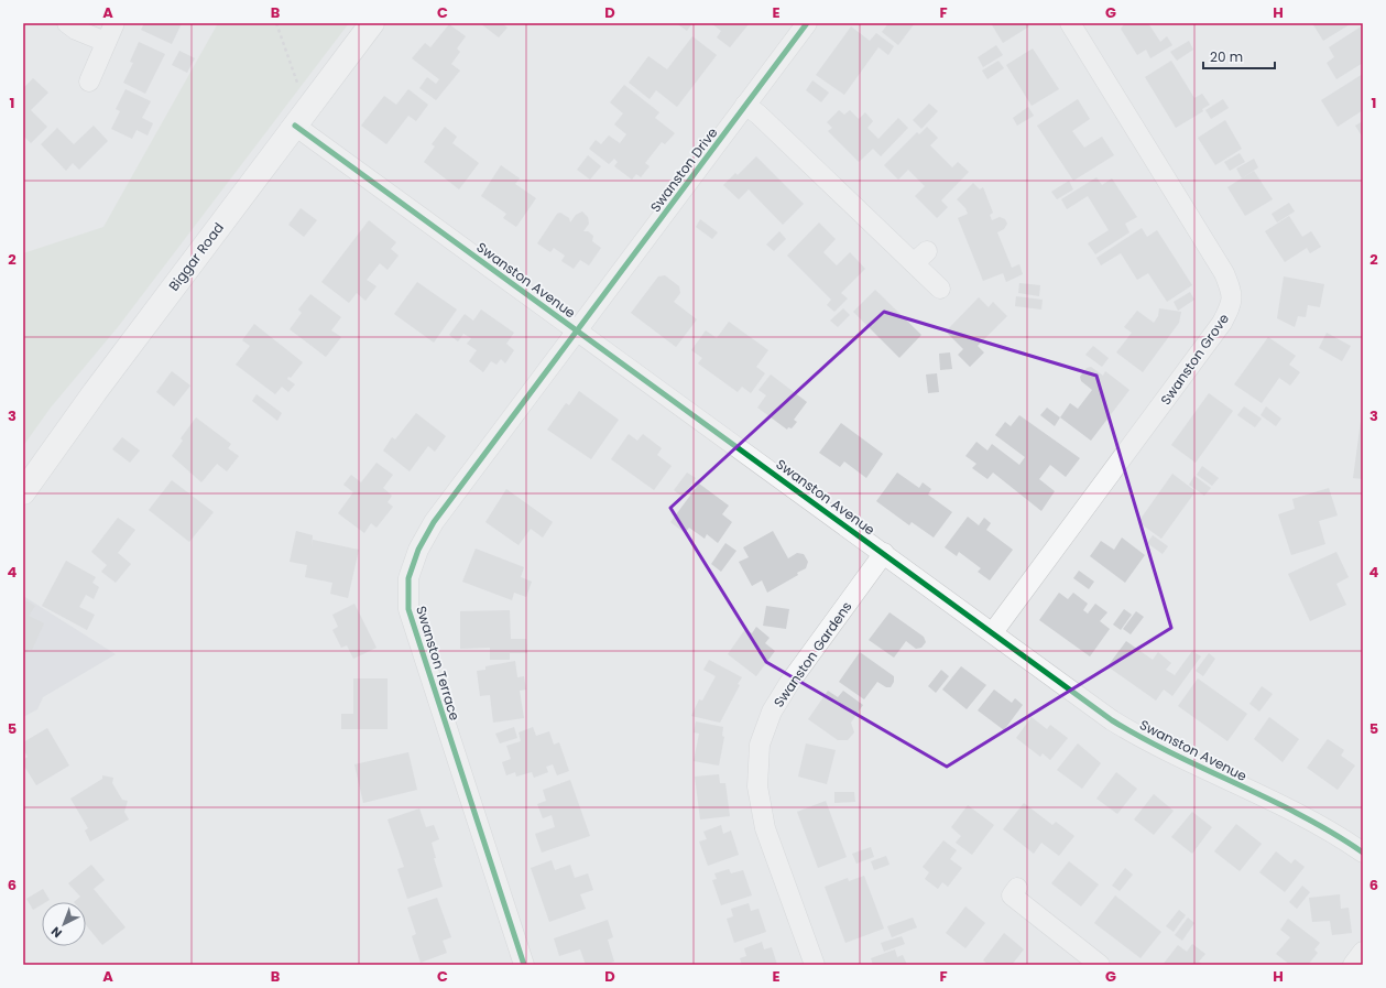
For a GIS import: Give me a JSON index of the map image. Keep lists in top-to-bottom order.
{
  "streets": {
    "main road": ["Biggar Road"],
    "street": [
      "Swanston Drive",
      "Swanston Avenue",
      "Swanston Grove",
      "Swanston Gardens",
      "Swanston Terrace"
    ]
  },
  "crossings": [
    ["Swanston Drive", "Swanston Avenue"],
    ["Swanston Drive", "Swanston Terrace"],
    ["Biggar Road", "Swanston Avenue"],
    ["Swanston Avenue", "Swanston Grove"],
    ["Swanston Avenue", "Swanston Gardens"],
    ["Swanston Avenue", "Swanston Terrace"]
  ],
  "scale_bar": "20 m",
  "north": "bottom left",
  "grid": {
    "columns": [
      "A",
      "B",
      "C",
      "D",
      "E",
      "F",
      "G",
      "H"
    ],
    "rows": [
      "1",
      "2",
      "3",
      "4",
      "5",
      "6"
    ]
  }
}
